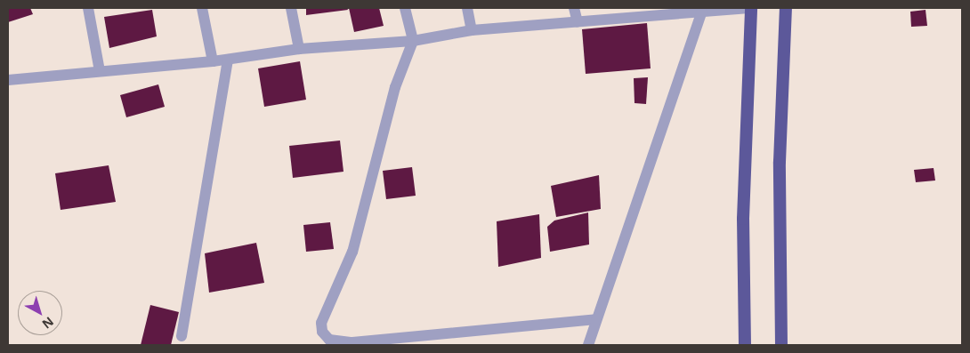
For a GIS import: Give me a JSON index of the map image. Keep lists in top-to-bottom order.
{
  "north": "bottom right"
}
